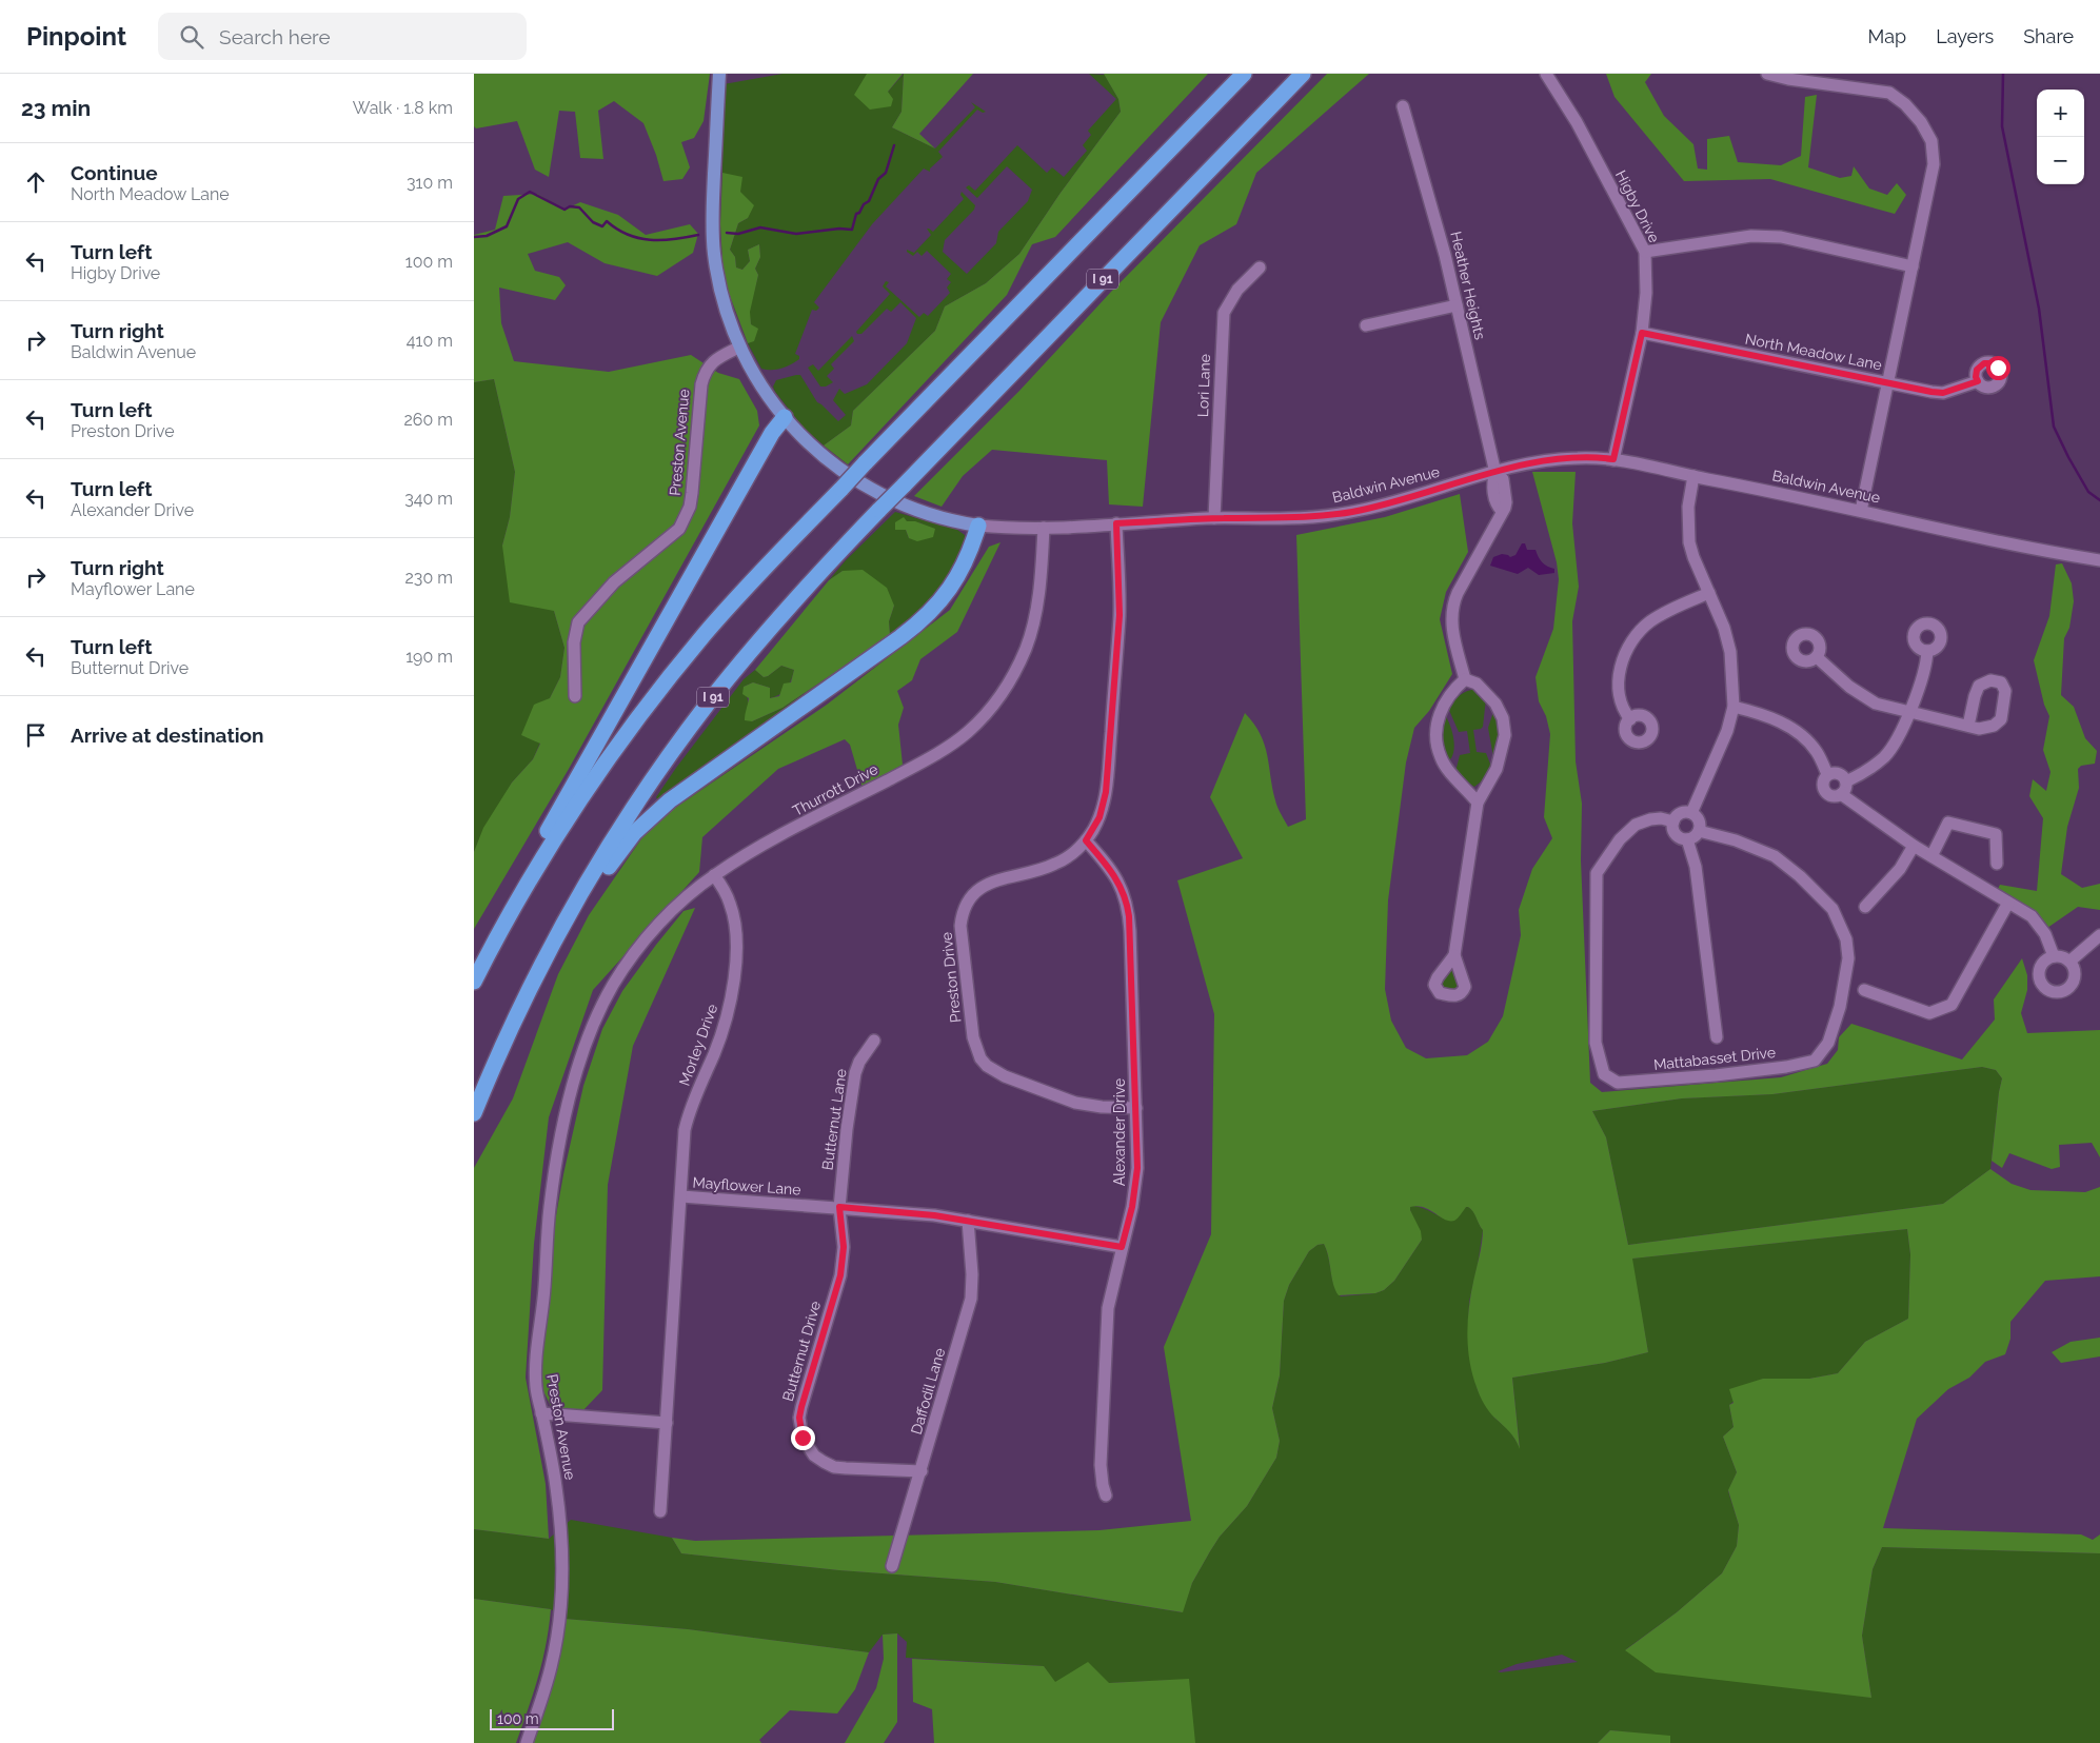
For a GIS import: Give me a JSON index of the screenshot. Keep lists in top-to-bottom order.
{
  "streets": {
    "highway": ["I 91"],
    "main road": ["Baldwin Avenue"],
    "street": [
      "Higby Drive",
      "Heather Heights",
      "North Meadow Lane",
      "Lori Lane",
      "Preston Avenue",
      "Thurrott Drive",
      "Preston Drive",
      "Morley Drive",
      "Mattabasset Drive",
      "Butternut Lane",
      "Alexander Drive",
      "Mayflower Lane",
      "Butternut Drive",
      "Daffodil Lane"
    ]
  },
  "crossings": [
    ["Higby Drive", "North Meadow Lane"],
    ["Higby Drive", "Baldwin Avenue"],
    ["Heather Heights", "Baldwin Avenue"],
    ["Lori Lane", "Baldwin Avenue"],
    ["Preston Avenue", "Baldwin Avenue"],
    ["Preston Avenue", "Thurrott Drive"],
    ["Baldwin Avenue", "Thurrott Drive"],
    ["Baldwin Avenue", "Preston Drive"],
    ["Thurrott Drive", "Morley Drive"],
    ["Preston Drive", "Alexander Drive"],
    ["Morley Drive", "Mayflower Lane"],
    ["Butternut Lane", "Mayflower Lane"],
    ["Butternut Lane", "Butternut Drive"],
    ["Alexander Drive", "Mayflower Lane"],
    ["Mayflower Lane", "Butternut Drive"],
    ["Mayflower Lane", "Daffodil Lane"],
    ["Butternut Drive", "Daffodil Lane"]
  ],
  "scale_bar": "100 m",
  "page": {
    "header": "Pinpoint",
    "search": "Search here",
    "nav": ["Map", "Layers", "Share"],
    "heading": ["23 min", "Walk · 1.8 km"],
    "map_buttons": ["+", "−"],
    "list": [
      ["Continue", "North Meadow Lane", "310 m"],
      ["Turn left", "Higby Drive", "100 m"],
      ["Turn right", "Baldwin Avenue", "410 m"],
      ["Turn left", "Preston Drive", "260 m"],
      ["Turn left", "Alexander Drive", "340 m"],
      ["Turn right", "Mayflower Lane", "230 m"],
      ["Turn left", "Butternut Drive", "190 m"],
      "Arrive at destination"
    ],
    "scale": "100 m"
  }
}
